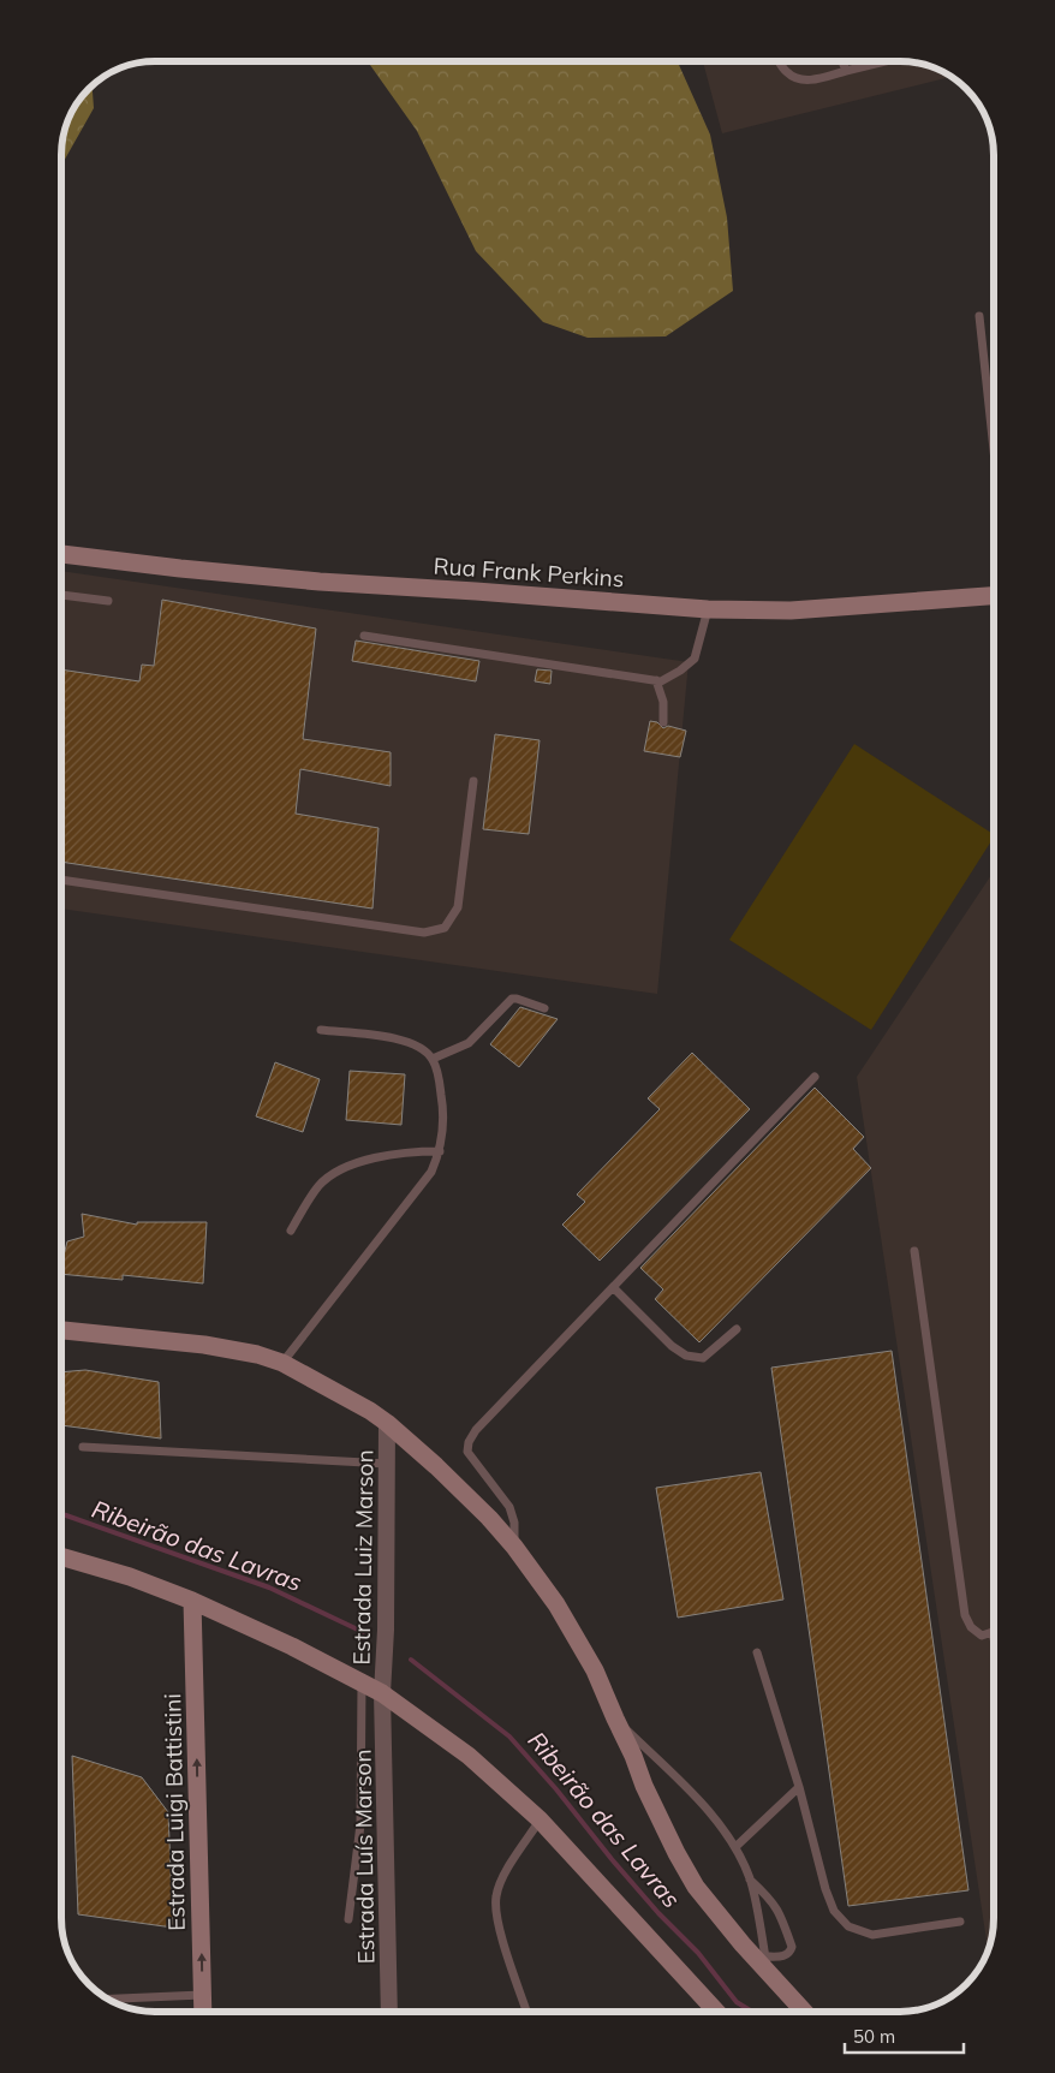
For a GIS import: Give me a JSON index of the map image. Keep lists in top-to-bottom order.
{
  "streets": {
    "street": [
      "Rua Frank Perkins",
      "Estrada Luiz Marson",
      "Estrada Luigi Battistini",
      "Estrada Luís Marson"
    ]
  },
  "crossings": [
    ["Estrada Luiz Marson", "Estrada Luís Marson"]
  ],
  "one_way": ["Estrada Luigi Battistini"],
  "water": ["Ribeirão das Lavras"],
  "scale_bar": "50 m"
}
